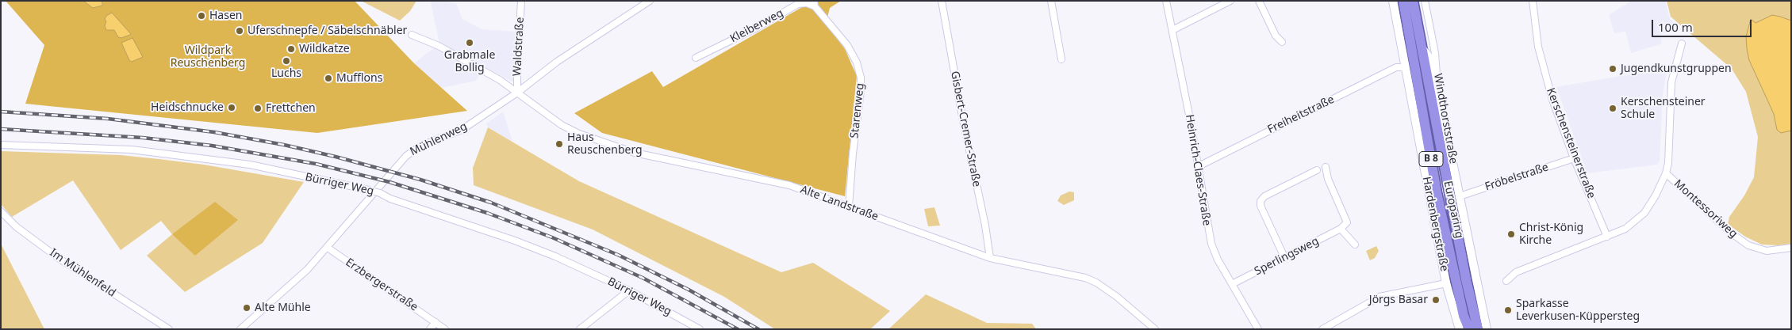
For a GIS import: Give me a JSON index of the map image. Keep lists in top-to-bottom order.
{
  "streets": {
    "highway": ["B 8", "Europaring"],
    "main road": ["Windthorststraße", "Hardenbergstraße"],
    "street": [
      "Kleiberweg",
      "Waldstraße",
      "Starenweg",
      "Freiheitstraße",
      "Gisbert-Cremer-Straße",
      "Mühlenweg",
      "Kerschensteinerstraße",
      "Heinrich-Claes-Straße",
      "Fröbelstraße",
      "Bürriger Weg",
      "Alte Landstraße",
      "Montessoriweg",
      "Sperlingsweg",
      "Im Mühlenfeld",
      "Erzbergerstraße"
    ]
  },
  "crossings": [
    ["Kleiberweg", "Starenweg"],
    ["Waldstraße", "Mühlenweg"],
    ["Waldstraße", "Alte Landstraße"],
    ["Starenweg", "Alte Landstraße"],
    ["Freiheitstraße", "Heinrich-Claes-Straße"],
    ["Freiheitstraße", "Hardenbergstraße"],
    ["Windthorststraße", "Fröbelstraße"],
    ["Gisbert-Cremer-Straße", "Alte Landstraße"],
    ["Mühlenweg", "Alte Landstraße"],
    ["Mühlenweg", "Erzbergerstraße"],
    ["Kerschensteinerstraße", "Fröbelstraße"],
    ["Heinrich-Claes-Straße", "Sperlingsweg"]
  ],
  "parks": ["Wildpark Reuschenberg"],
  "places": [
    "Hasen",
    "Uferschnepfe / Säbelschnäbler",
    "Grabmale Bollig",
    "Wildkatze",
    "Luchs",
    "Jugendkunstgruppen",
    "Mufflons",
    "Heidschnucke",
    "Frettchen",
    "Kerschensteiner Schule",
    "Haus Reuschenberg",
    "Christ-König Kirche",
    "Jörgs Basar",
    "Alte Mühle",
    "Sparkasse Leverkusen-Küppersteg"
  ],
  "scale_bar": "100 m"
}
